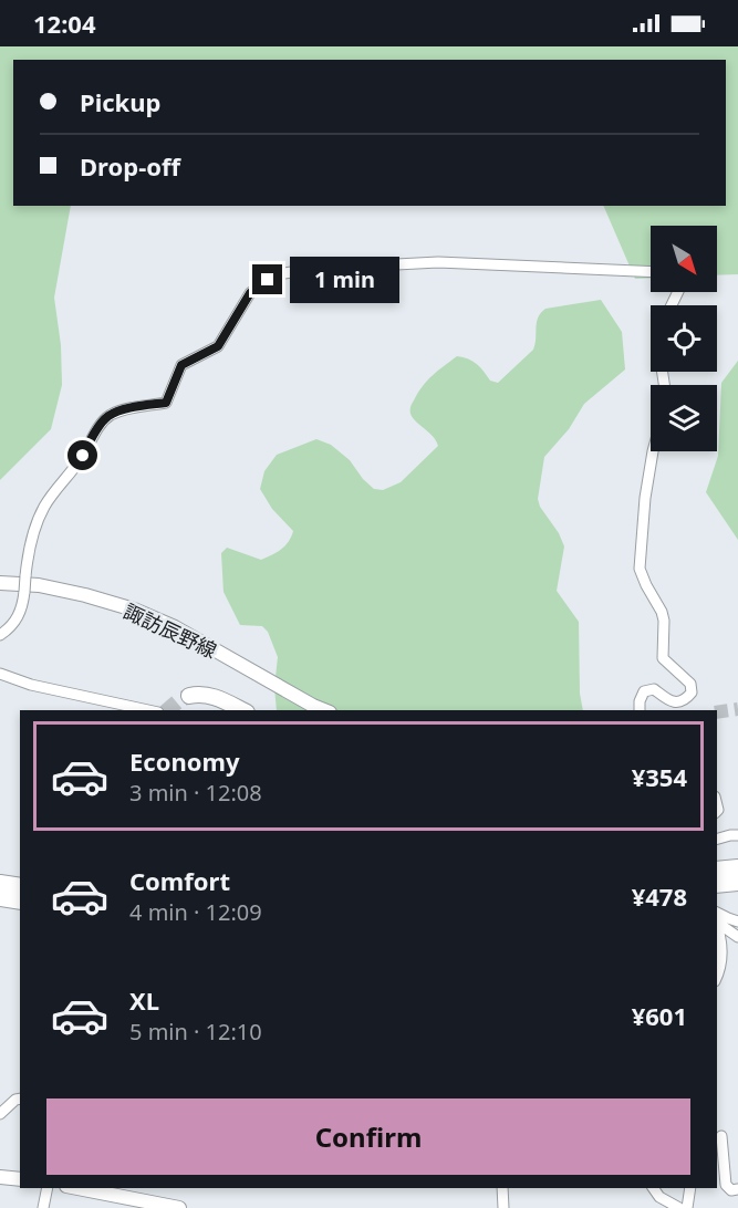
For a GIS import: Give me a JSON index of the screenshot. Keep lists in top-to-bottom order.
{
  "streets": {
    "main road": ["諏訪辰野線"]
  },
  "north": "bottom right",
  "page": {
    "status": "12:04",
    "banner": ["Pickup", "Drop-off"],
    "bubble": "1 min",
    "list": [
      {
        "name": "Economy",
        "note": "3 min · 12:08",
        "value": "¥354"
      },
      {
        "name": "Comfort",
        "note": "4 min · 12:09",
        "value": "¥478"
      },
      {
        "name": "XL",
        "note": "5 min · 12:10",
        "value": "¥601"
      }
    ],
    "buttons": "Confirm"
  }
}
